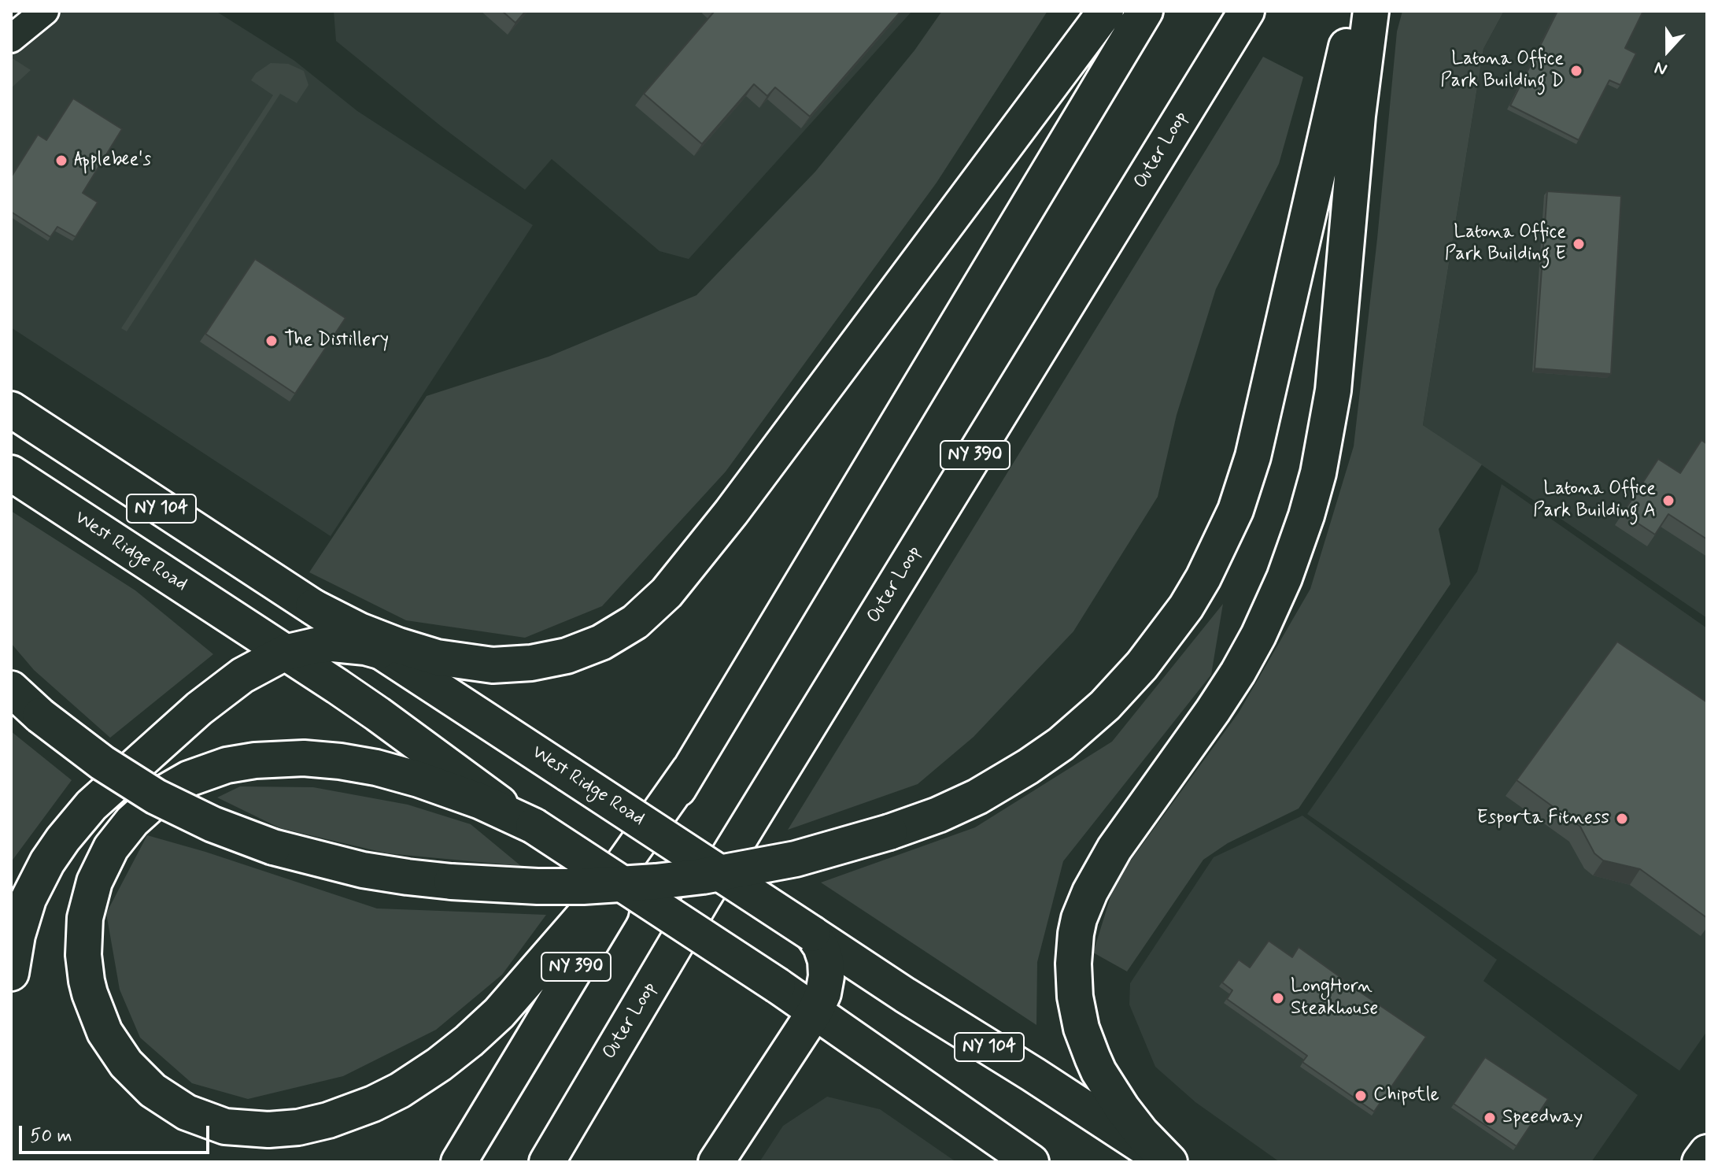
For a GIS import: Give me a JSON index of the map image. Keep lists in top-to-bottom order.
{
  "streets": {
    "main road": [
      "Outer Loop",
      "NY 390",
      "NY 104",
      "West Ridge Road"
    ]
  },
  "places": [
    "Latona Office Park Building D",
    "Applebee's",
    "Latona Office Park Building E",
    "The Distillery",
    "Latona Office Park Building A",
    "Esporta Fitness",
    "LongHorn Steakhouse",
    "Chipotle",
    "Speedway"
  ],
  "scale_bar": "50 m",
  "north": "bottom"
}
